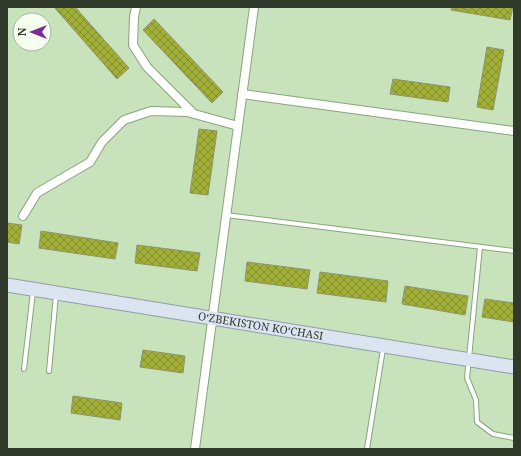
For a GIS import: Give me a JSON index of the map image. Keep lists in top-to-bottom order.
{
  "streets": {
    "main road": ["O‘ZBEKISTON KO‘CHASI"]
  },
  "north": "left"
}
